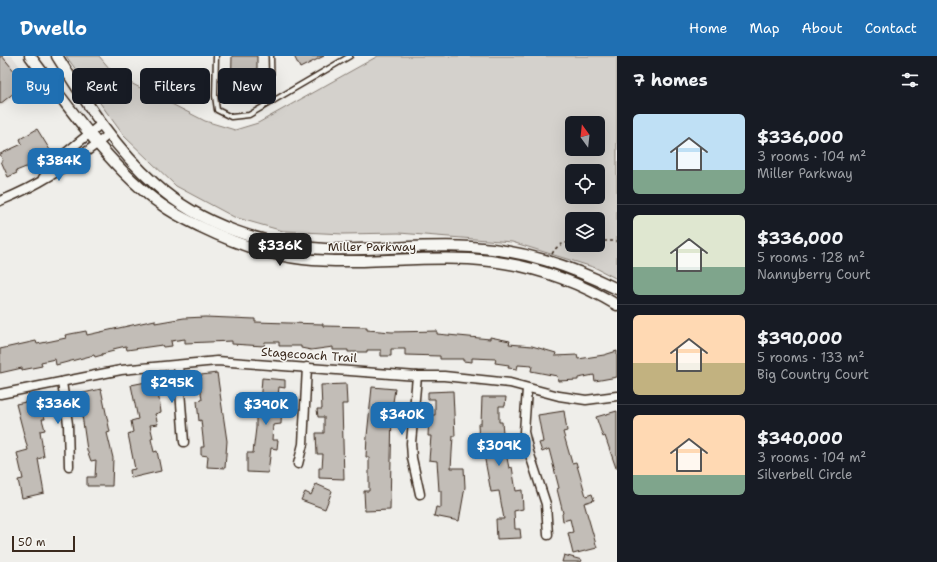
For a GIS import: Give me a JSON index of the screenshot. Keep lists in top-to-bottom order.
{
  "streets": {
    "street": ["Miller Parkway", "Stagecoach Trail"]
  },
  "scale_bar": "50 m",
  "north": "top",
  "page": {
    "header": "Dwello",
    "nav": [
      "Home",
      "Map",
      "About",
      "Contact"
    ],
    "heading": "7 homes",
    "chip": [
      "Buy",
      "Rent",
      "Filters",
      "New"
    ],
    "list": [
      {
        "name": "$336,000",
        "note": "3 rooms · 104 m² · Miller Parkway"
      },
      {
        "name": "$336,000",
        "note": "5 rooms · 128 m² · Nannyberry Court"
      },
      {
        "name": "$390,000",
        "note": "5 rooms · 133 m² · Big Country Court"
      },
      {
        "name": "$340,000",
        "note": "3 rooms · 104 m² · Silverbell Circle"
      }
    ],
    "price": [
      "$384K",
      "$336K",
      "$295K",
      "$336K",
      "$390K",
      "$340K",
      "$309K"
    ],
    "scale": "50 m"
  }
}
